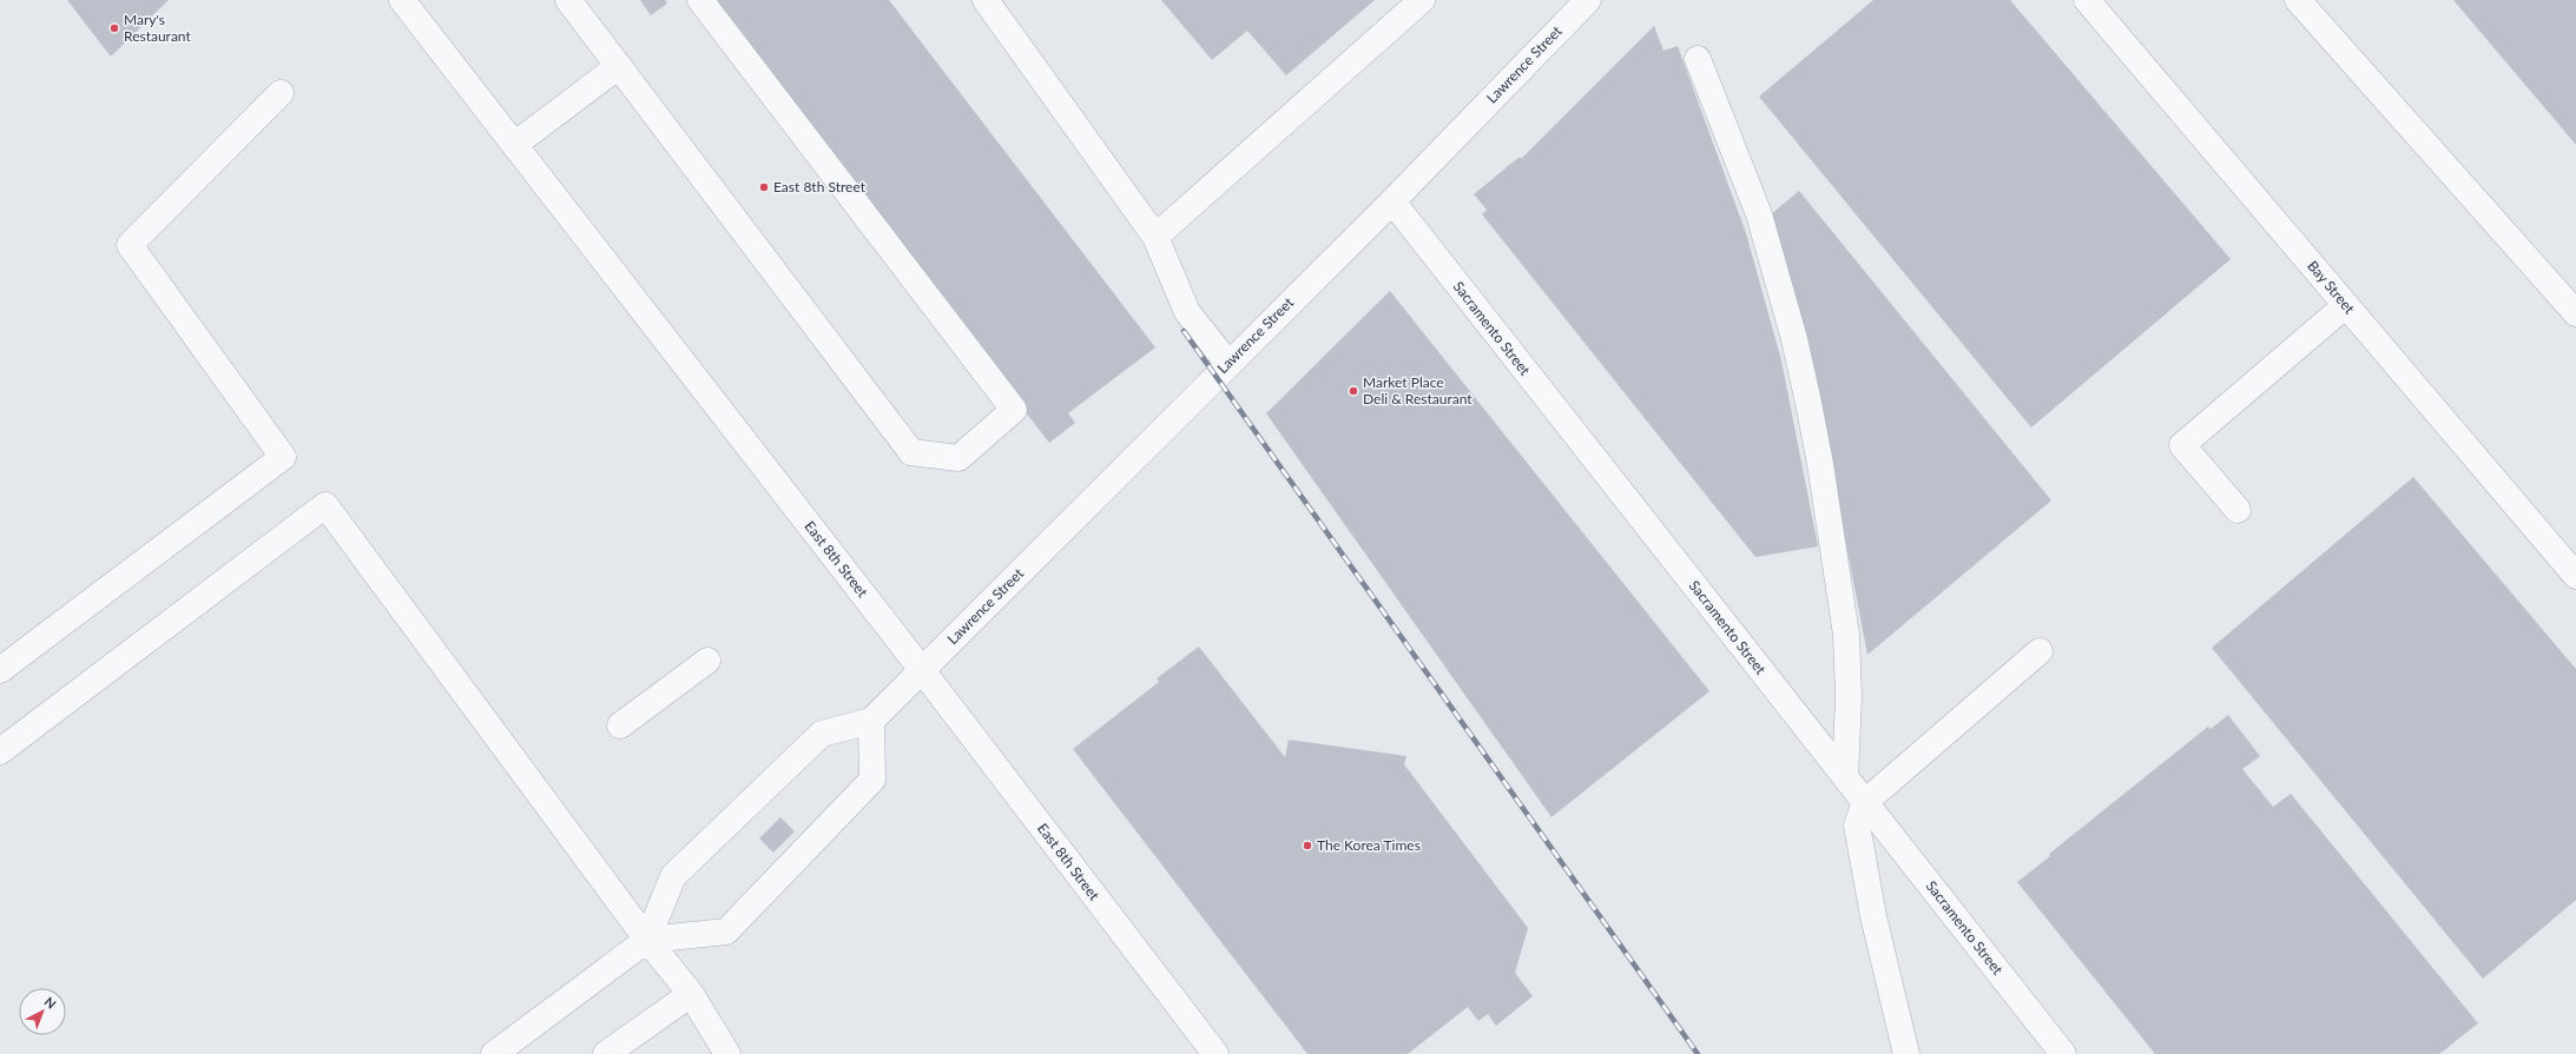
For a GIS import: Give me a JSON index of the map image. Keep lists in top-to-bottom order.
{
  "streets": {
    "street": [
      "Lawrence Street",
      "Bay Street",
      "Sacramento Street",
      "East 8th Street"
    ]
  },
  "crossings": [
    ["Lawrence Street", "Sacramento Street"],
    ["Lawrence Street", "East 8th Street"]
  ],
  "places": [
    "Mary's Restaurant",
    "East 8th Street",
    "Market Place Deli & Restaurant",
    "The Korea Times"
  ],
  "north": "top right"
}
